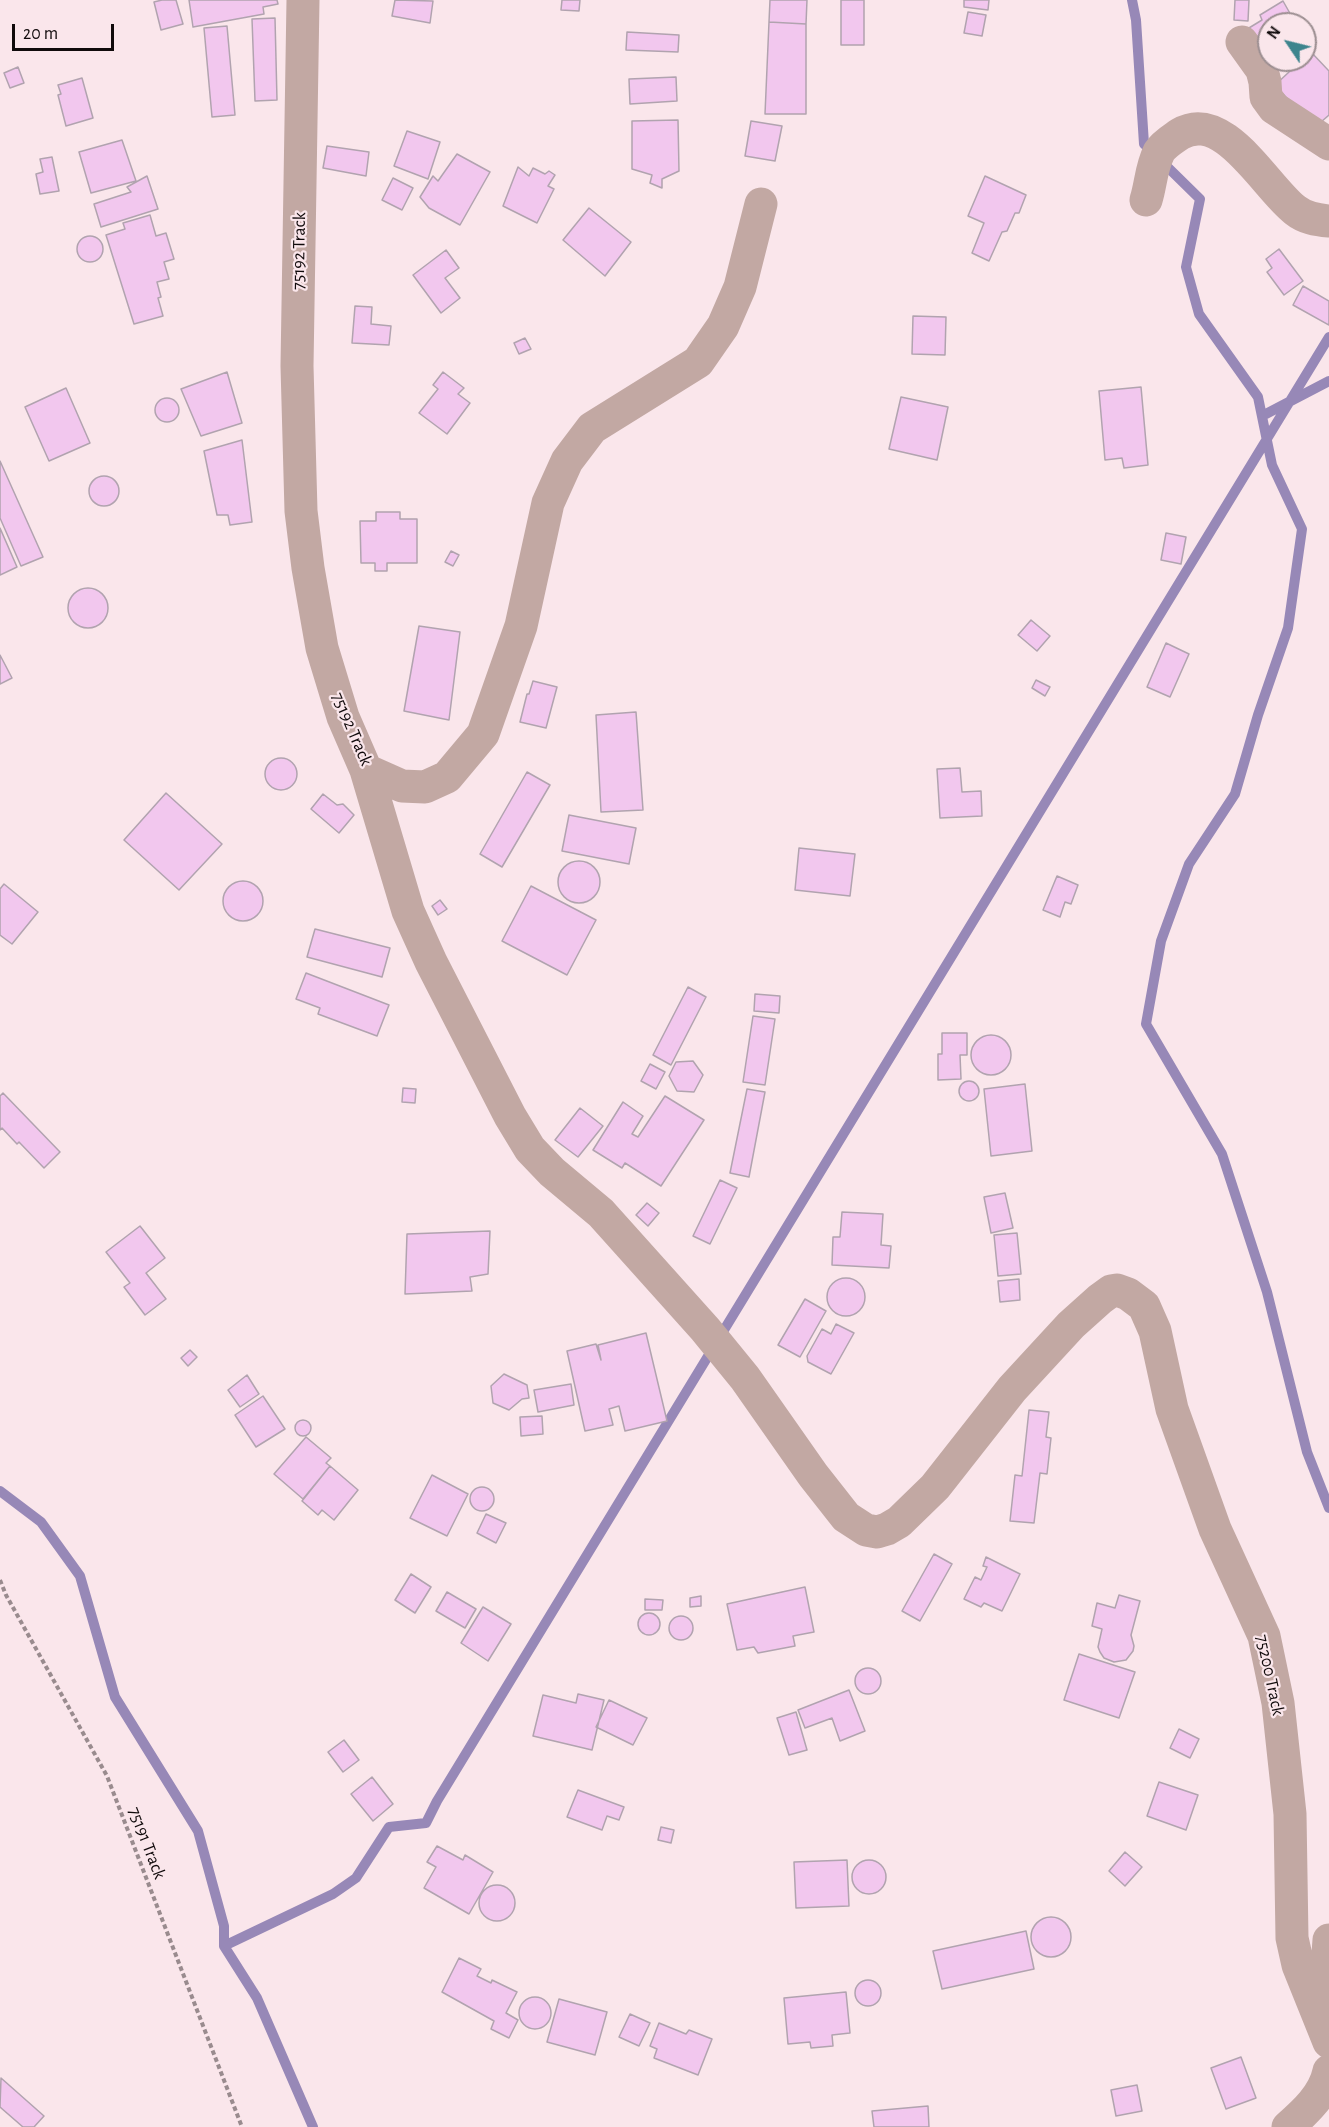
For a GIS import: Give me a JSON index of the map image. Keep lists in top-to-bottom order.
{
  "streets": {
    "street": ["75192 Track", "75200 Track"],
    "path": ["75191 Track"]
  },
  "crossings": [
    ["75192 Track", "75200 Track"]
  ],
  "scale_bar": "20 m",
  "north": "top left"
}
